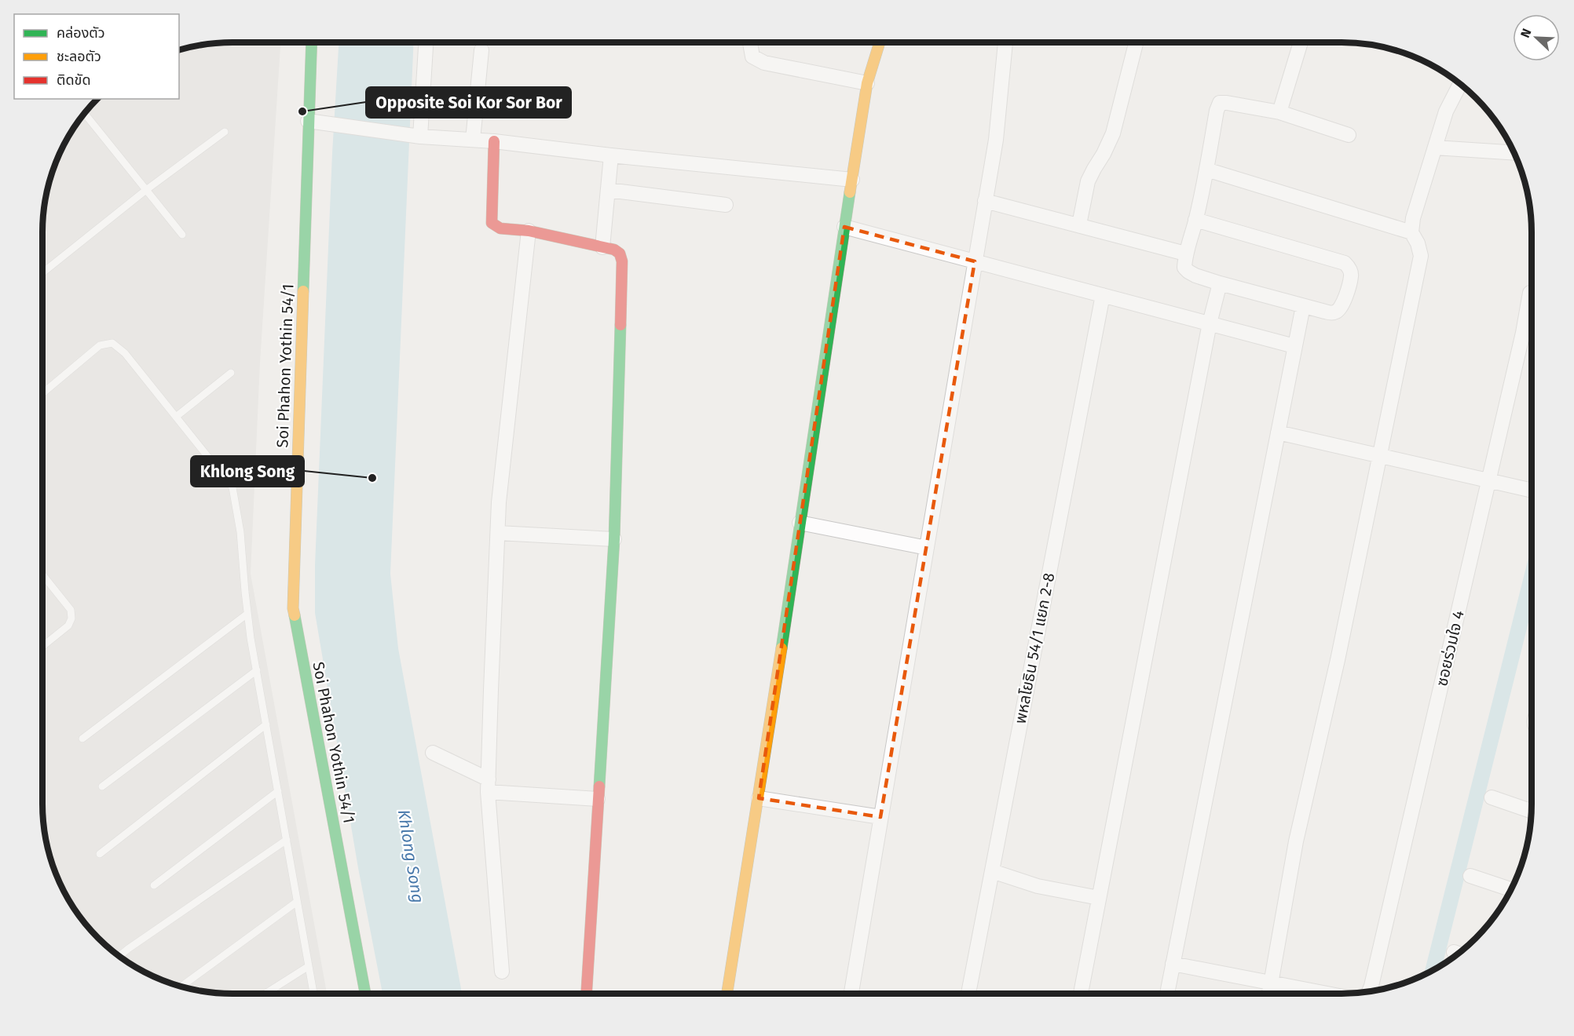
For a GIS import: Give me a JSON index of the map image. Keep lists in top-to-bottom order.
{
  "streets": {
    "street": ["Soi Phahon Yothin 54/1", "พหลโยธิน 54/1 แยก 2-8", "ซอยร่วมใจ 4"]
  },
  "water": ["Khlong Song"],
  "places": ["Opposite Soi Kor Sor Bor", "Khlong Song"],
  "legend": ["คล่องตัว", "ชะลอตัว", "ติดขัด"],
  "north": "top left"
}
